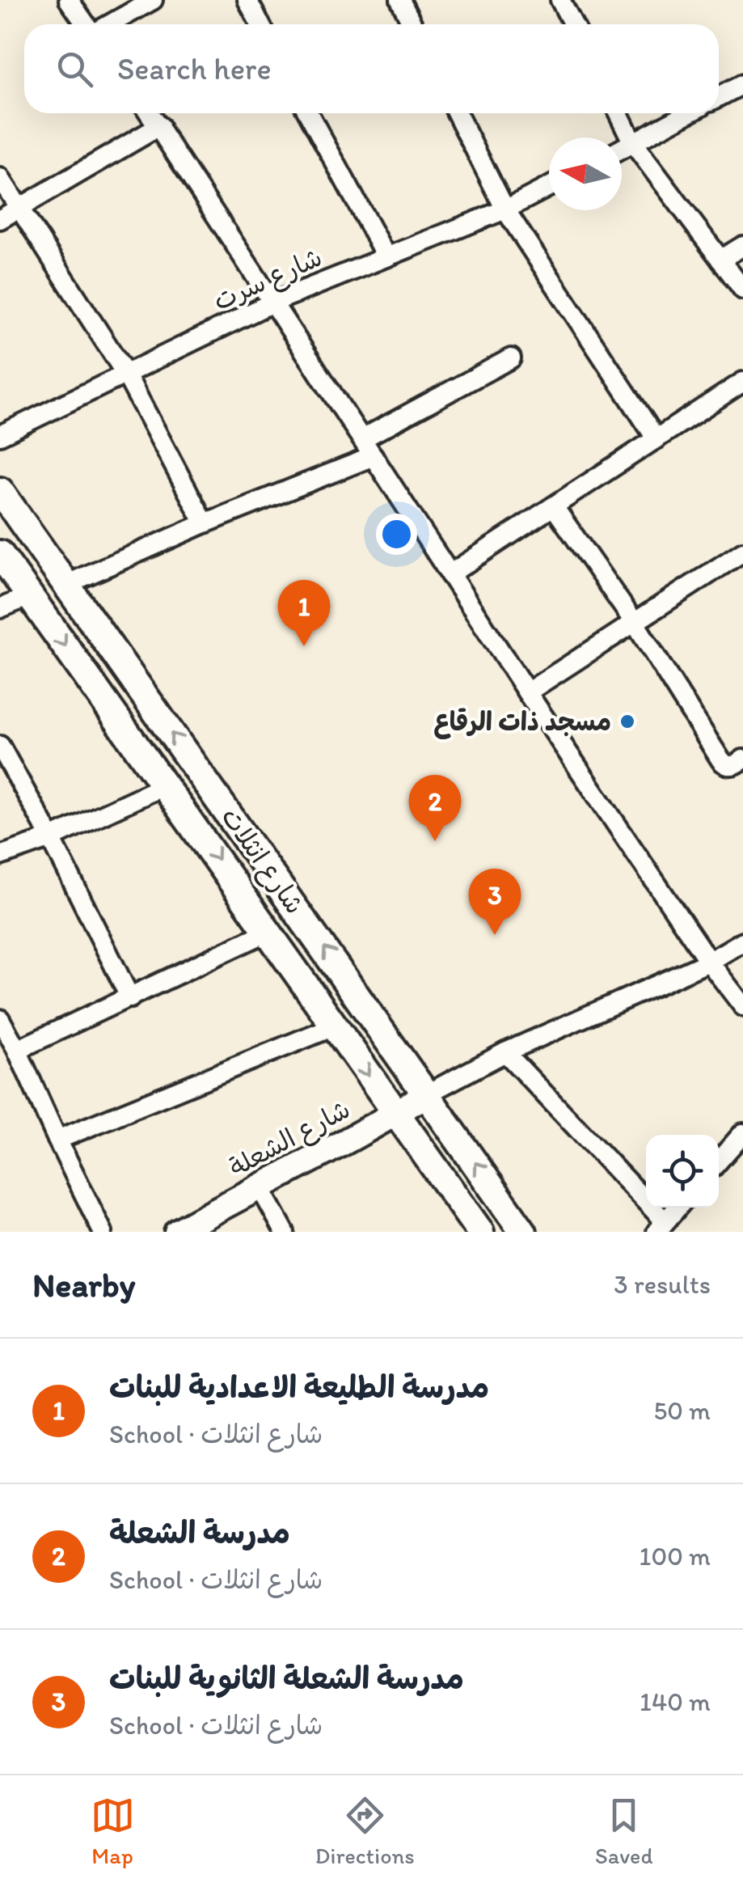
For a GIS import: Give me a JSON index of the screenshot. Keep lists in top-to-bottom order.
{
  "streets": {
    "main road": ["شارع انثلات"],
    "street": ["شارع سرت", "شارع الشعلة"]
  },
  "crossings": [
    ["شارع انثلات", "شارع الشعلة"]
  ],
  "places": ["مسجد ذات الرقاع"],
  "north": "left",
  "page": {
    "search": "Search here",
    "pins": ["1", "2", "3"],
    "heading": ["Nearby", "3 results"],
    "list": [
      {
        "mark": "1",
        "name": "مدرسة الطليعة الاعدادية للبنات",
        "note": "School · شارع انثلات",
        "value": "50 m"
      },
      {
        "mark": "2",
        "name": "مدرسة الشعلة",
        "note": "School · شارع انثلات",
        "value": "100 m"
      },
      {
        "mark": "3",
        "name": "مدرسة الشعلة الثانوية للبنات",
        "note": "School · شارع انثلات",
        "value": "140 m"
      }
    ],
    "nav": ["Map", "Directions", "Saved"]
  }
}
